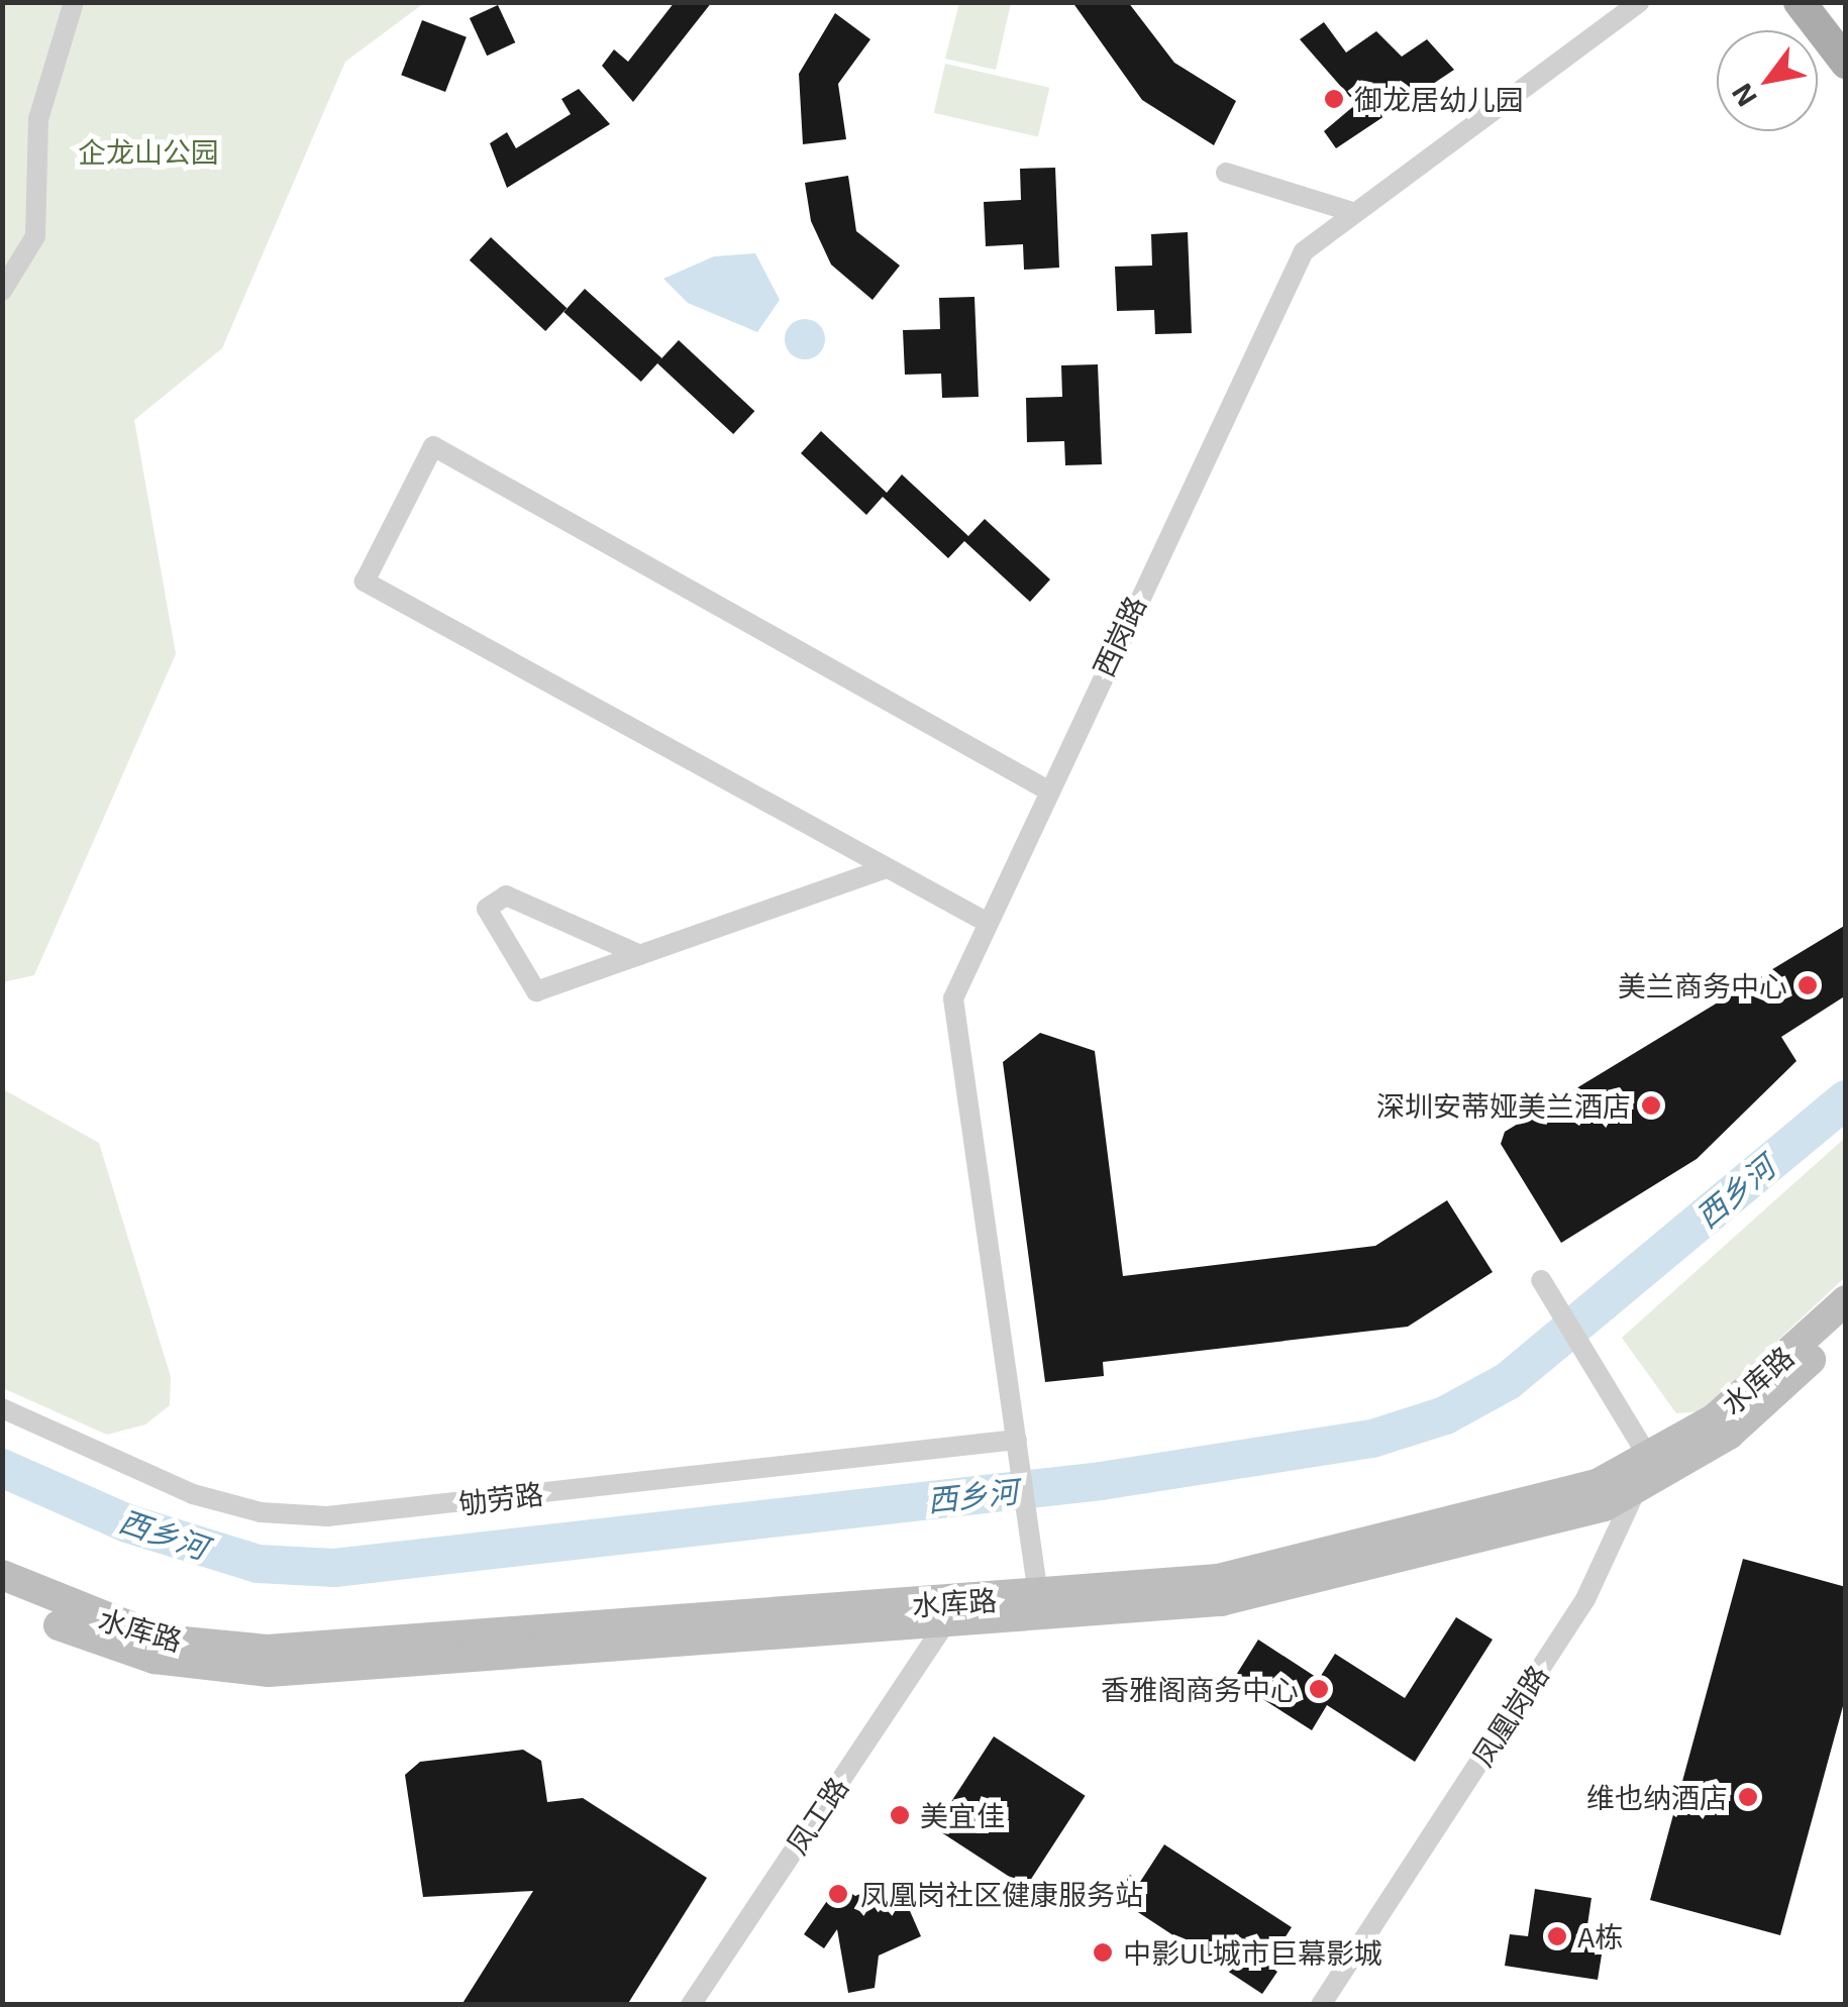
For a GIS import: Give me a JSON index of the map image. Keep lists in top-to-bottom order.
{
  "streets": {
    "main road": ["水库路"],
    "street": [
      "西岗路",
      "劬劳路",
      "凤凰岗路",
      "凤工路"
    ]
  },
  "crossings": [
    ["西岗路", "水库路"],
    ["西岗路", "劬劳路"],
    ["水库路", "凤凰岗路"],
    ["水库路", "凤工路"]
  ],
  "water": ["西乡河"],
  "parks": ["企龙山公园"],
  "places": [
    "御龙居幼儿园",
    "美兰商务中心",
    "深圳安蒂娅美兰酒店",
    "香雅阁商务中心",
    "维也纳酒店",
    "美宜佳",
    "凤凰岗社区健康服务站",
    "A栋",
    "中影UL城市巨幕影城"
  ],
  "north": "bottom left"
}
